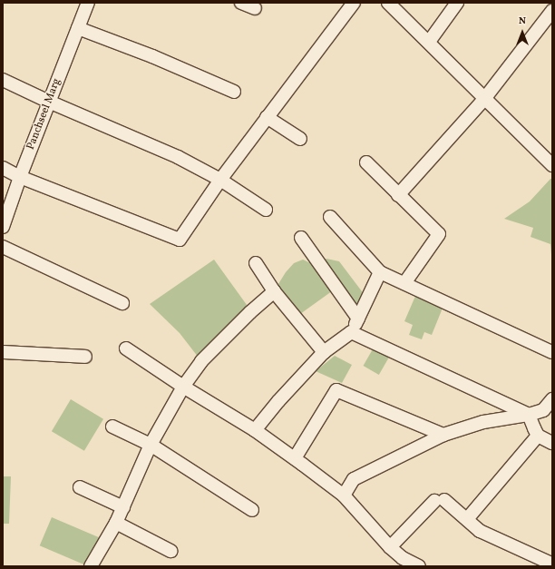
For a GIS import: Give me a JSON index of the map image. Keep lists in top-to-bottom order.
{
  "streets": {
    "street": ["Panchseel Marg"]
  },
  "north": "top"
}
